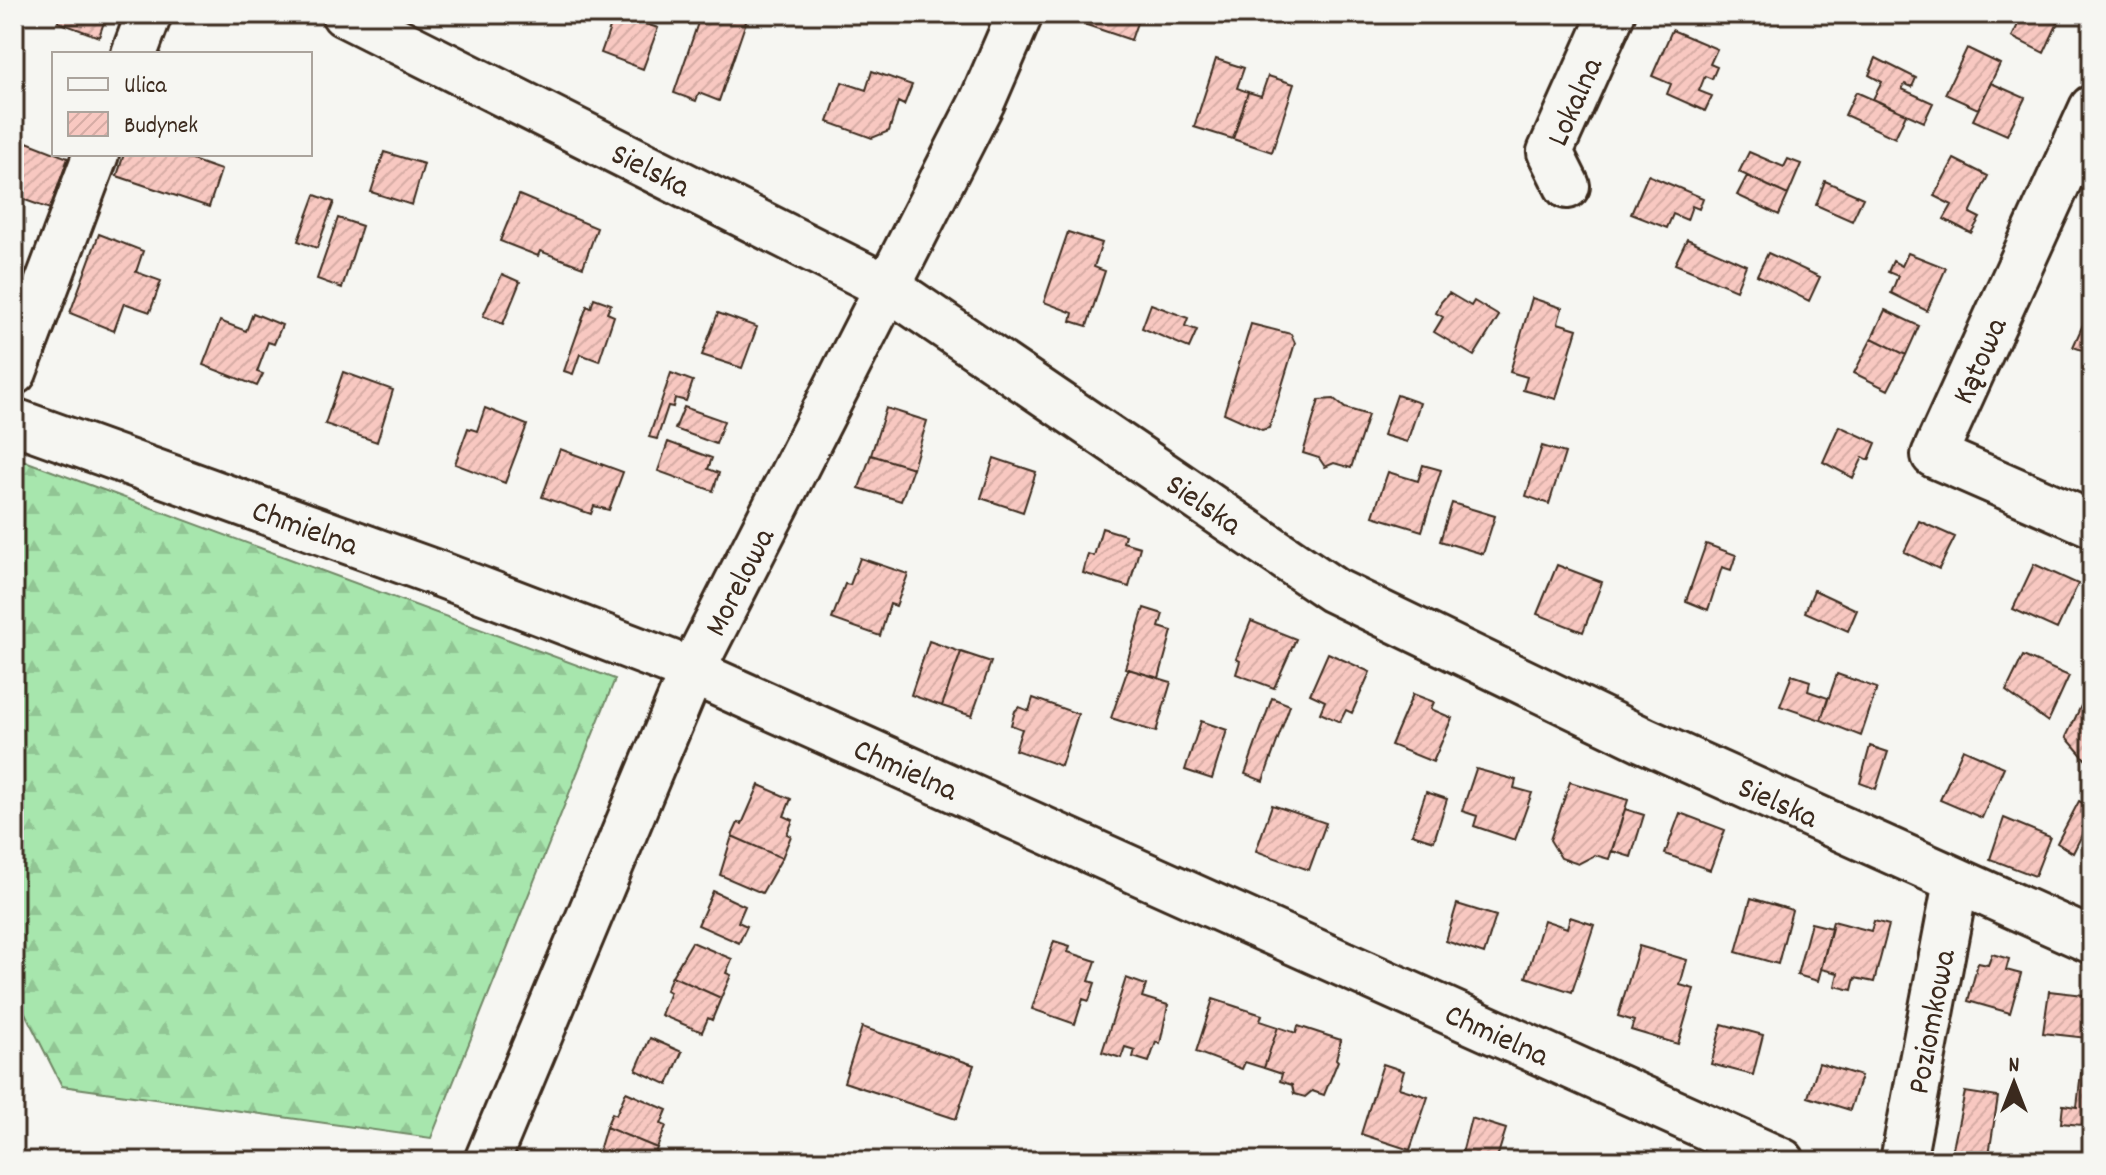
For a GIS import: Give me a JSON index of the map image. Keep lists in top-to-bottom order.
{
  "streets": {
    "street": [
      "Lokalna",
      "Sielska",
      "Kątowa",
      "Chmielna",
      "Morelowa",
      "Poziomkowa"
    ]
  },
  "crossings": [
    ["Sielska", "Morelowa"],
    ["Sielska", "Poziomkowa"],
    ["Chmielna", "Morelowa"]
  ],
  "legend": ["Ulica", "Budynek"],
  "north": "top"
}
